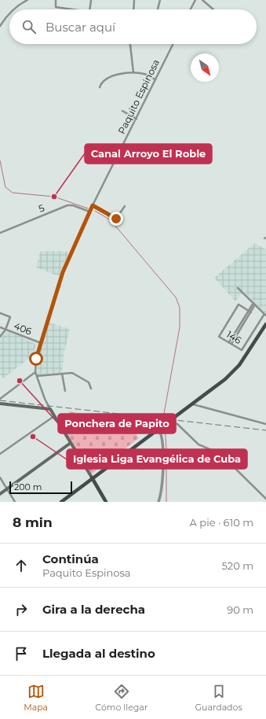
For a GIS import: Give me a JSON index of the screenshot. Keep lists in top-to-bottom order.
{
  "streets": {
    "street": [
      "Paquito Espinosa",
      "5",
      "406",
      "146"
    ]
  },
  "crossings": [
    ["Paquito Espinosa", "5"],
    ["Paquito Espinosa", "406"]
  ],
  "places": ["Canal Arroyo El Roble", "Ponchera de Papito", "Iglesia Liga Evangélica de Cuba"],
  "scale_bar": "200 m",
  "north": "bottom right",
  "page": {
    "search": "Buscar aquí",
    "scale": "200 m",
    "heading": ["8 min", "A pie · 610 m"],
    "list": [
      ["Continúa", "Paquito Espinosa", "520 m"],
      ["Gira a la derecha", "90 m"],
      "Llegada al destino"
    ],
    "nav": ["Mapa", "Cómo llegar", "Guardados"]
  }
}
